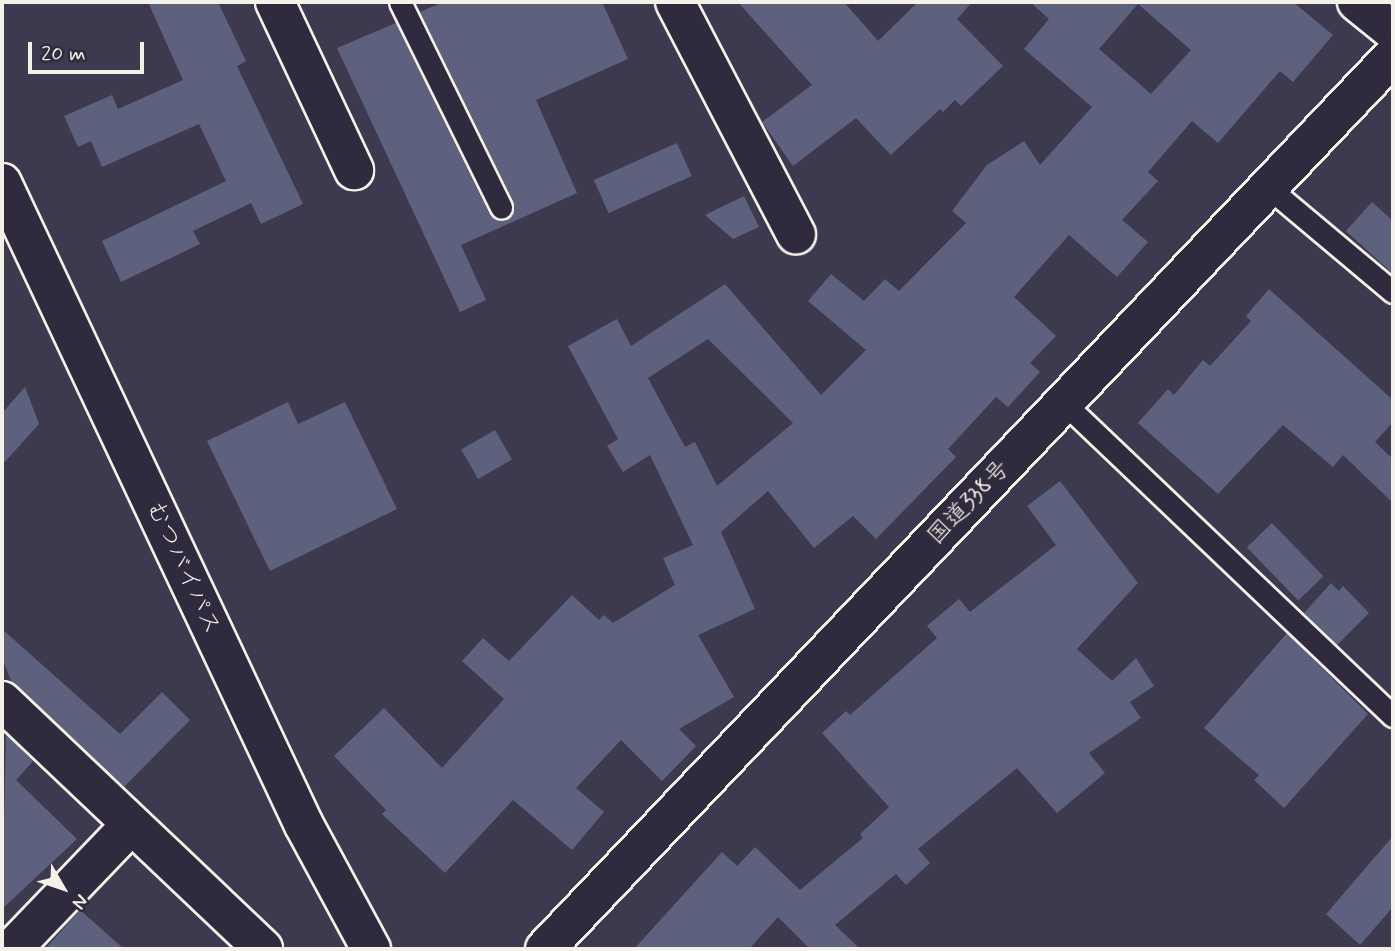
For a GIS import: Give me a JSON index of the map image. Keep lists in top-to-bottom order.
{
  "streets": {
    "main road": ["国道338号", "むつバイパス"]
  },
  "scale_bar": "20 m",
  "north": "bottom right"
}
